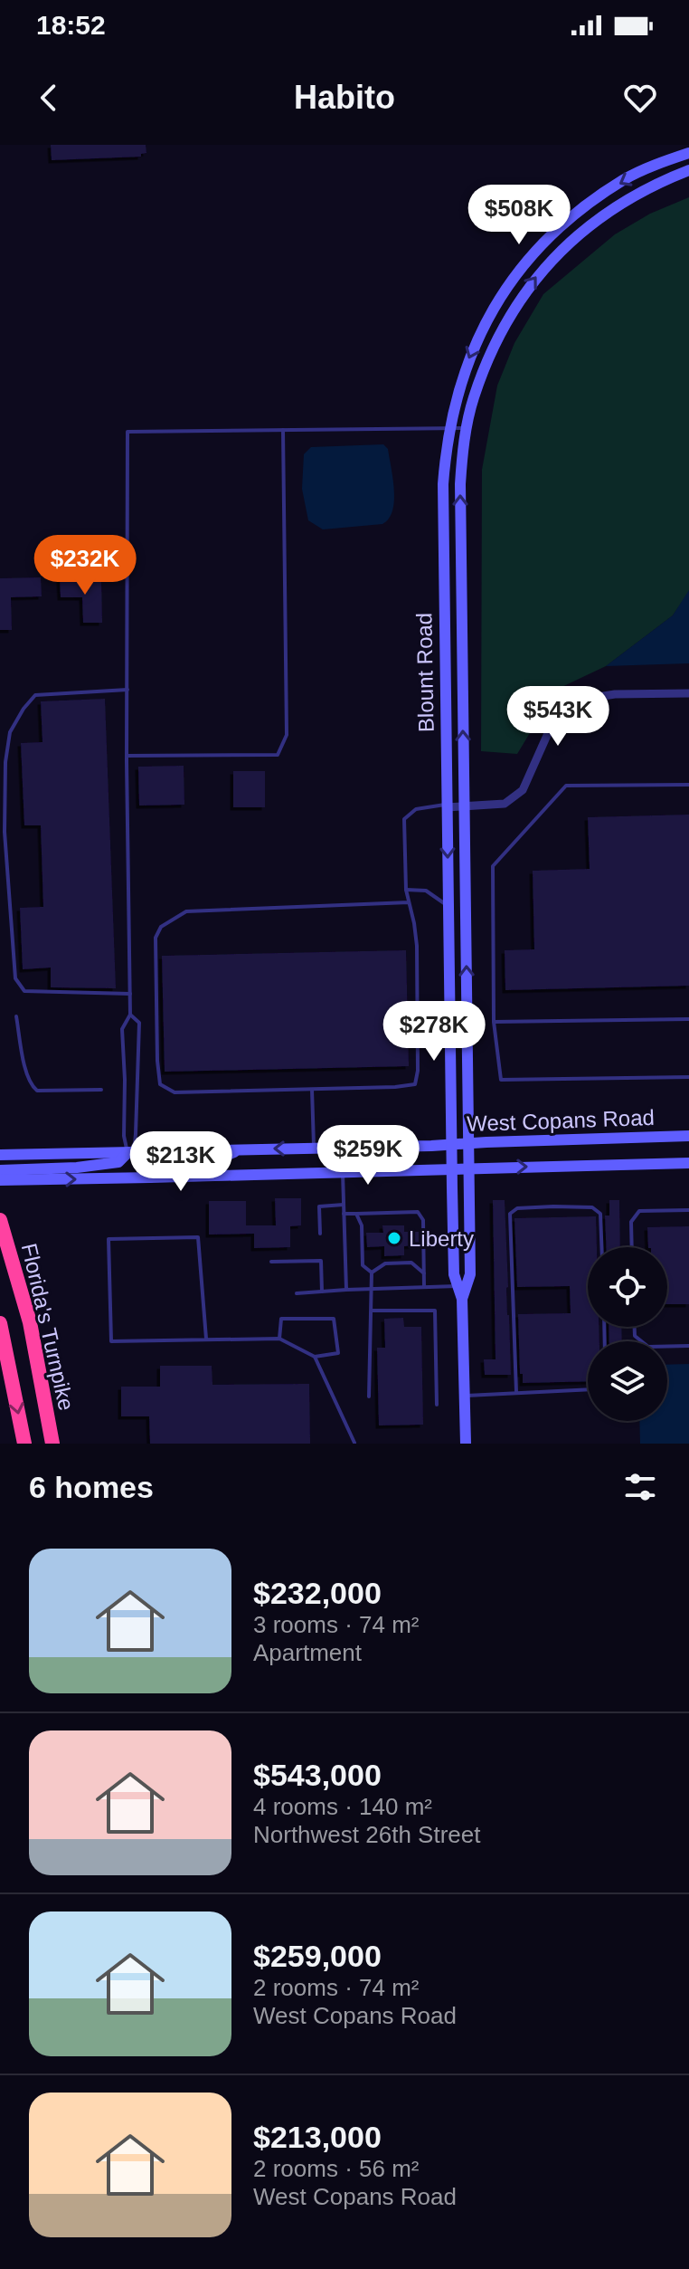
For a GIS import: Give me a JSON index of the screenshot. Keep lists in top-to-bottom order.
{
  "streets": {
    "highway": ["Florida's Turnpike"],
    "street": ["Blount Road", "West Copans Road"]
  },
  "crossings": [
    ["Blount Road", "West Copans Road"]
  ],
  "places": ["Liberty"],
  "page": {
    "status": "18:52",
    "header": "Habito",
    "price": [
      "$508K",
      "$232K",
      "$543K",
      "$278K",
      "$259K",
      "$213K"
    ],
    "heading": "6 homes",
    "list": [
      {
        "name": "$232,000",
        "note": "3 rooms · 74 m² · Apartment"
      },
      {
        "name": "$543,000",
        "note": "4 rooms · 140 m² · Northwest 26th Street"
      },
      {
        "name": "$259,000",
        "note": "2 rooms · 74 m² · West Copans Road"
      },
      {
        "name": "$213,000",
        "note": "2 rooms · 56 m² · West Copans Road"
      }
    ]
  }
}
